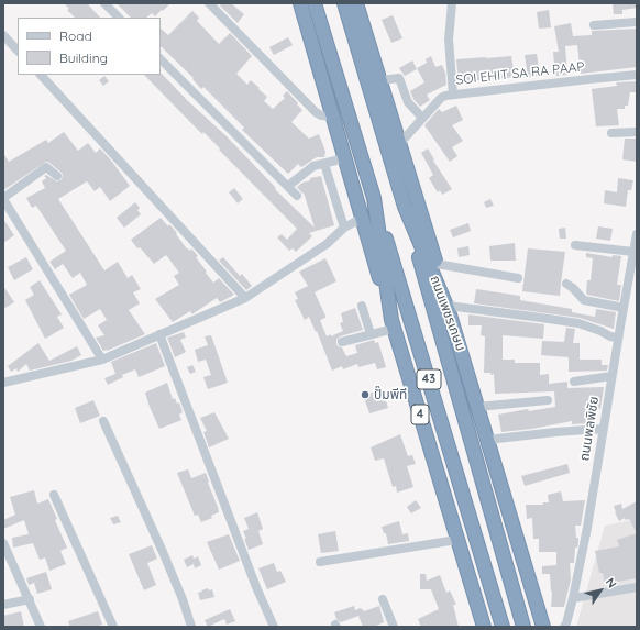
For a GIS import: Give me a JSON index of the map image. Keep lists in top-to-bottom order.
{
  "streets": {
    "highway": ["ถนนเพชรเกษม", "43", "4"],
    "street": ["SOI EHIT SA RA PAAP", "ถนนพลพิชัย"]
  },
  "crossings": [
    ["ถนนเพชรเกษม", "43"],
    ["43", "4"]
  ],
  "places": ["ปั๊มพีที"],
  "legend": ["Road", "Building"],
  "north": "top right"
}
